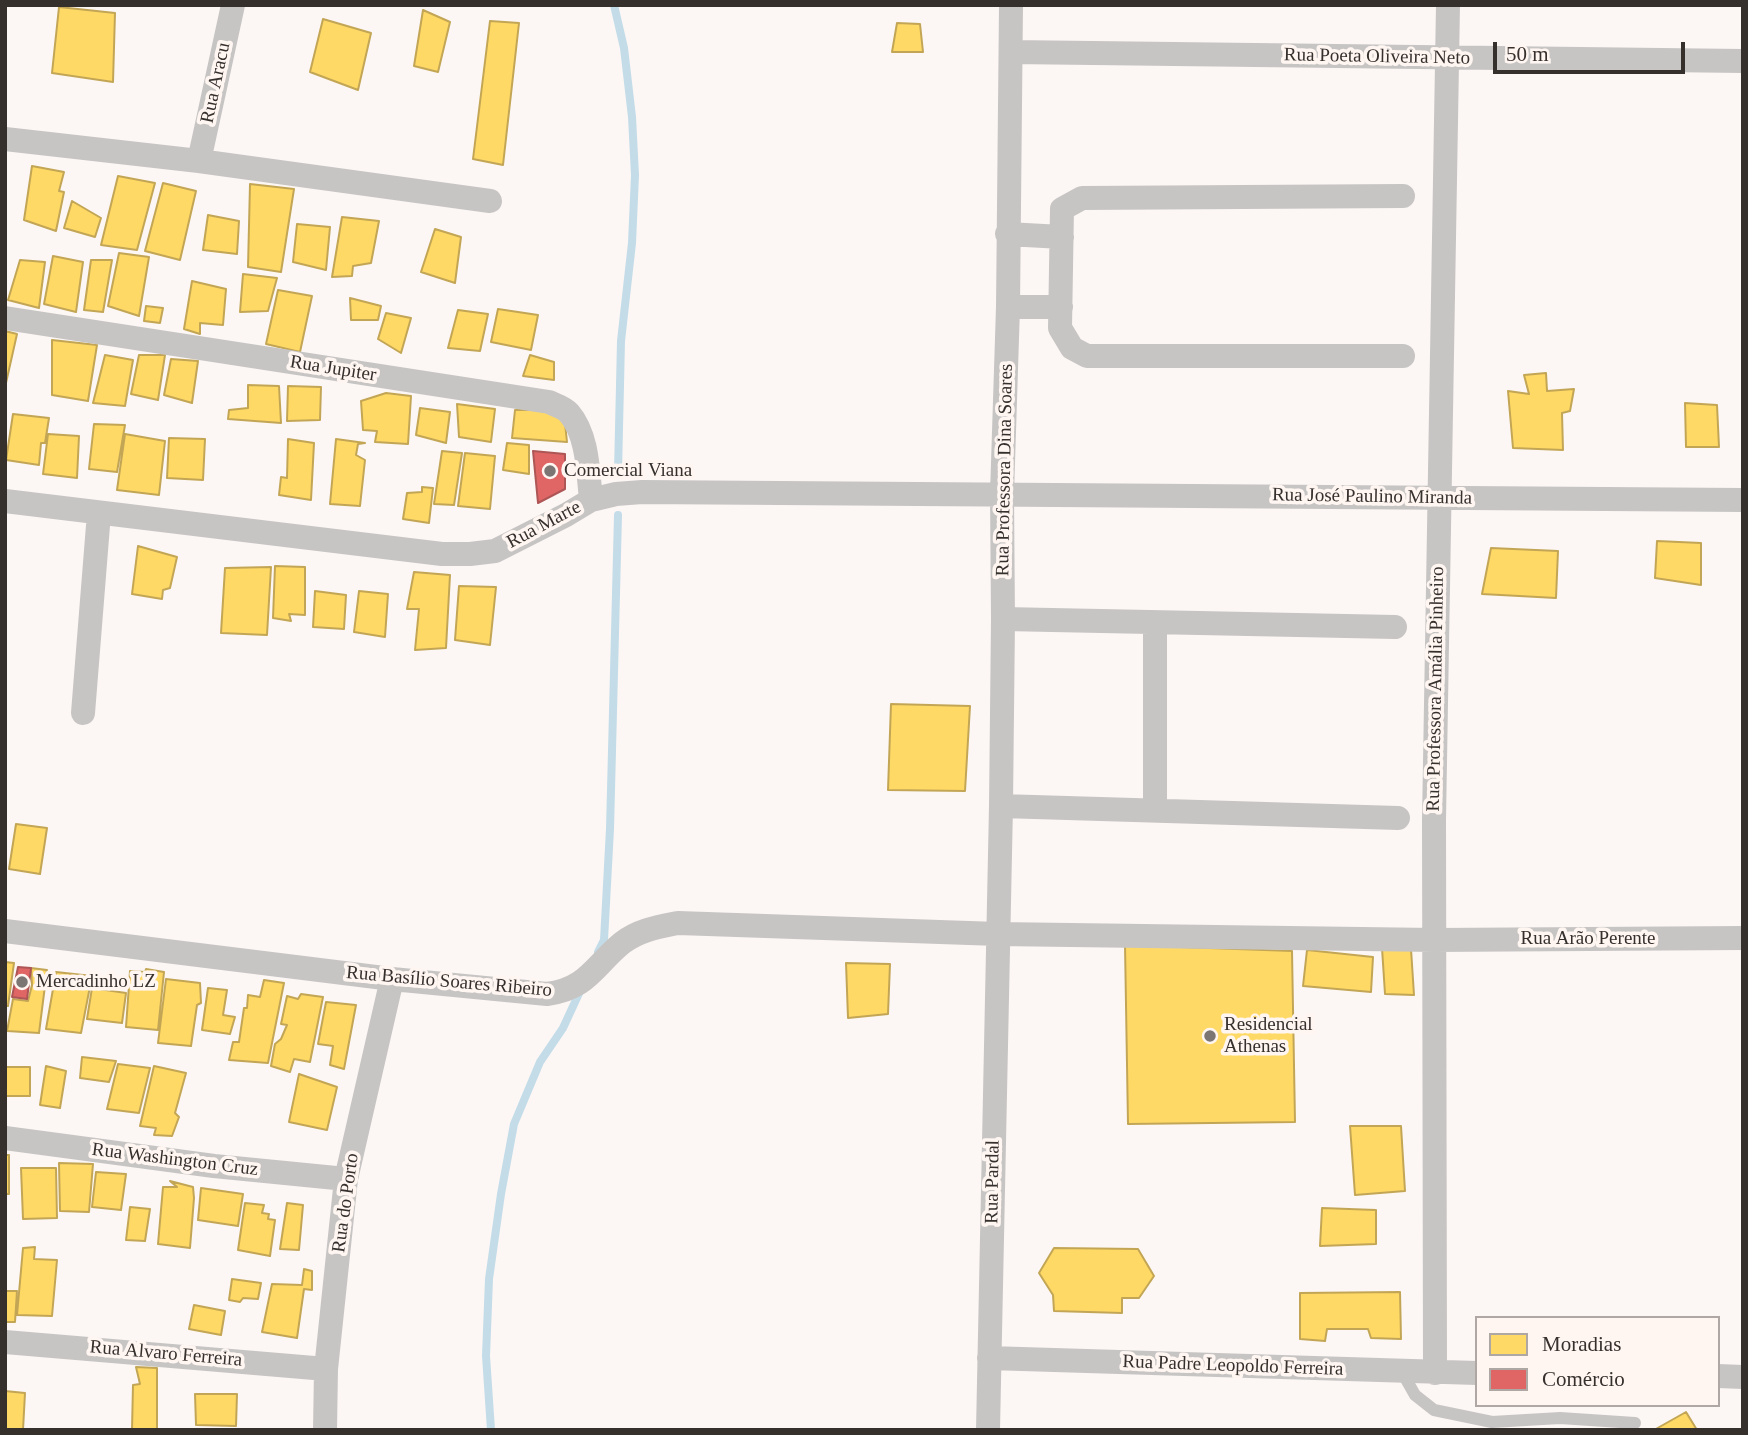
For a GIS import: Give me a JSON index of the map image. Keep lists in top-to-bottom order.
{
  "streets": {
    "street": [
      "Rua Poeta Oliveira Neto",
      "Rua Aracu",
      "Rua Jupiter",
      "Rua Professora Dina Soares",
      "Rua José Paulino Miranda",
      "Rua Marte",
      "Rua Professora Amália Pinheiro",
      "Rua Arão Perente",
      "Rua Basílio Soares Ribeiro",
      "Rua Washington Cruz",
      "Rua Pardal",
      "Rua do Porto",
      "Rua Alvaro Ferreira",
      "Rua Padre Leopoldo Ferreira"
    ]
  },
  "crossings": [
    ["Rua Poeta Oliveira Neto", "Rua Professora Dina Soares"],
    ["Rua Poeta Oliveira Neto", "Rua Professora Amália Pinheiro"],
    ["Rua Jupiter", "Rua Marte"],
    ["Rua Professora Dina Soares", "Rua José Paulino Miranda"],
    ["Rua Professora Dina Soares", "Rua Marte"],
    ["Rua Professora Dina Soares", "Rua Basílio Soares Ribeiro"],
    ["Rua Professora Dina Soares", "Rua Pardal"],
    ["Rua José Paulino Miranda", "Rua Marte"],
    ["Rua José Paulino Miranda", "Rua Professora Amália Pinheiro"],
    ["Rua Professora Amália Pinheiro", "Rua Arão Perente"],
    ["Rua Professora Amália Pinheiro", "Rua Padre Leopoldo Ferreira"],
    ["Rua Basílio Soares Ribeiro", "Rua Pardal"],
    ["Rua Basílio Soares Ribeiro", "Rua do Porto"],
    ["Rua Washington Cruz", "Rua do Porto"],
    ["Rua Pardal", "Rua Padre Leopoldo Ferreira"],
    ["Rua do Porto", "Rua Alvaro Ferreira"]
  ],
  "places": ["Comercial Viana", "Mercadinho LZ", "Residencial Athenas"],
  "legend": ["Moradias", "Comércio"],
  "scale_bar": "50 m"
}
